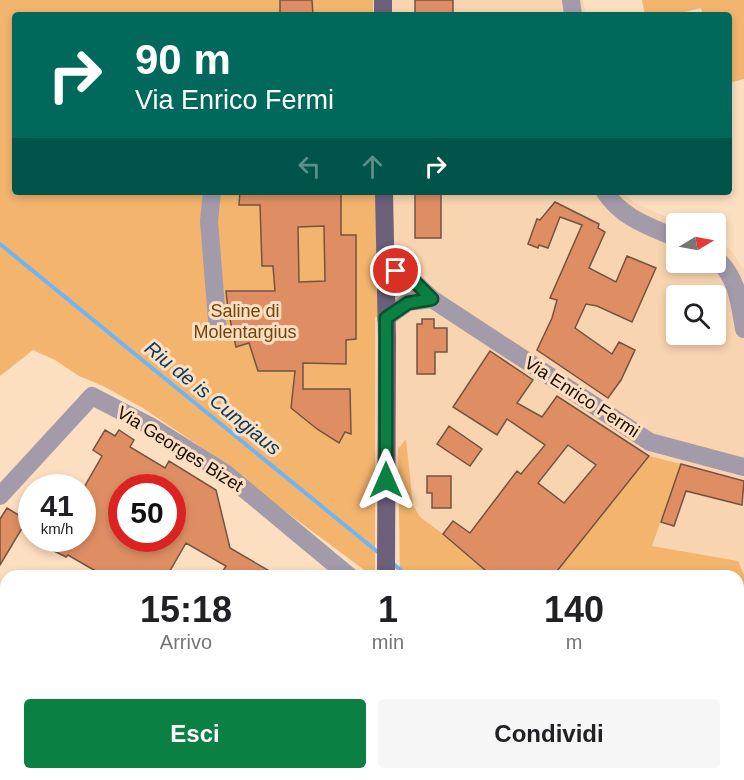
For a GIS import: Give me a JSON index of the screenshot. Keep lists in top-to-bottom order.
{
  "streets": {
    "street": ["Via Enrico Fermi", "Via Georges Bizet"]
  },
  "water": ["Riu de is Cungiaus"],
  "parks": ["Saline di Molentargius"],
  "north": "right",
  "page": {
    "turn": ["90 m", "Via Enrico Fermi"],
    "speed": "41 km/h",
    "limit": "50",
    "eta": [
      "15:18",
      "Arrivo",
      "1",
      "min",
      "140",
      "m"
    ],
    "buttons": ["Esci", "Condividi"]
  }
}
